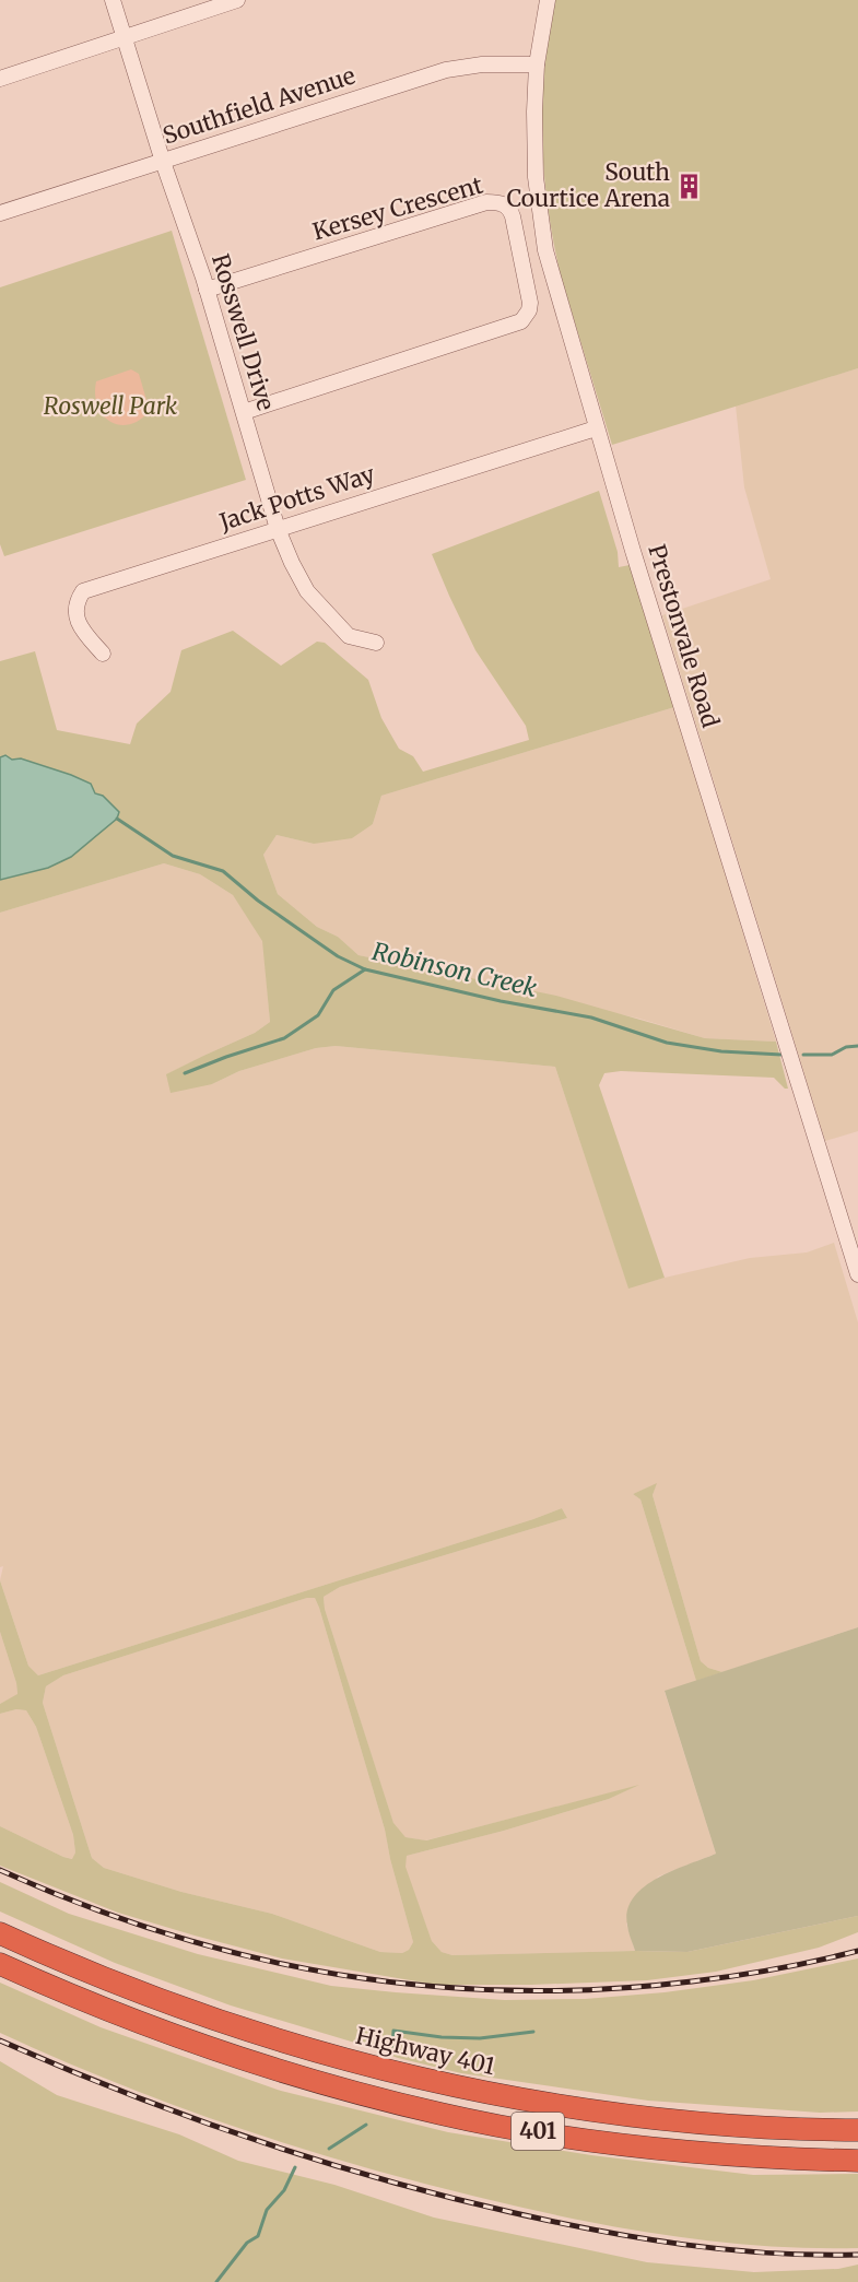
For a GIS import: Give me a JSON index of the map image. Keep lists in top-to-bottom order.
{
  "streets": {
    "highway": ["Highway 401", "401"],
    "street": [
      "Southfield Avenue",
      "Kersey Crescent",
      "Rosswell Drive",
      "Jack Potts Way",
      "Prestonvale Road"
    ]
  },
  "crossings": [
    ["Southfield Avenue", "Rosswell Drive"],
    ["Southfield Avenue", "Prestonvale Road"],
    ["Kersey Crescent", "Rosswell Drive"],
    ["Rosswell Drive", "Jack Potts Way"],
    ["Jack Potts Way", "Prestonvale Road"]
  ],
  "water": ["Robinson Creek"],
  "parks": ["Roswell Park"],
  "places": {
    "building": ["South Courtice Arena"]
  }
}
